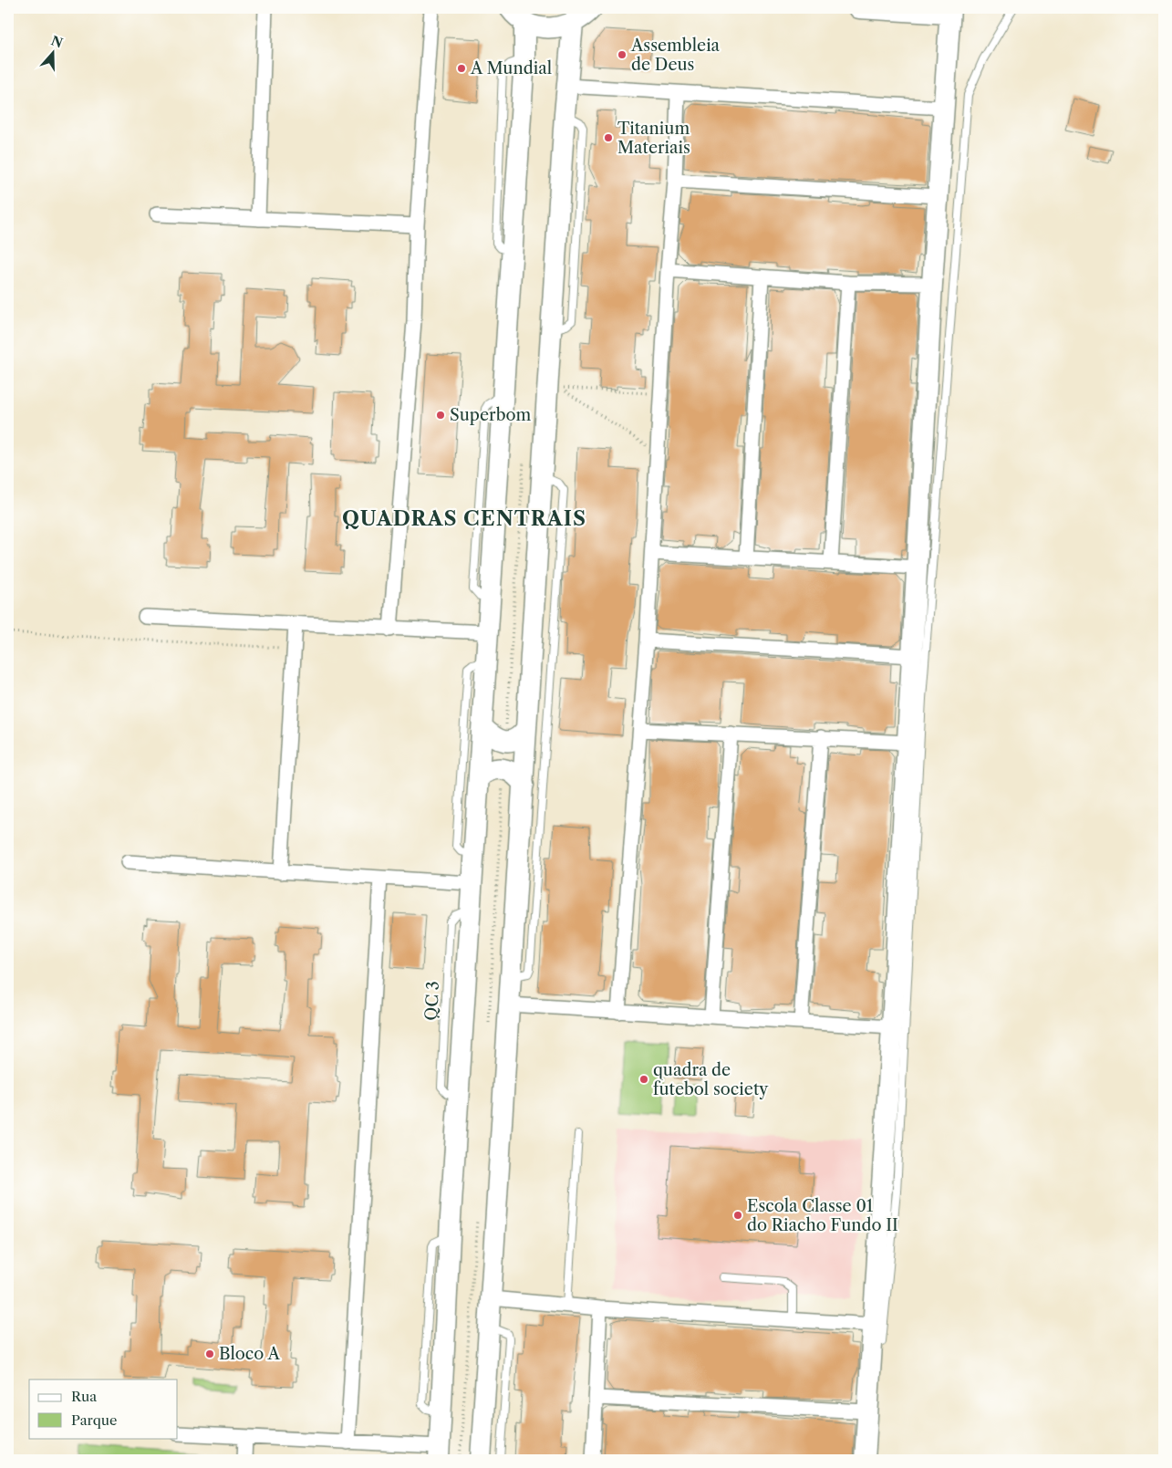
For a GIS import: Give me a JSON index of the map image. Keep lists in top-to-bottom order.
{
  "districts": ["QUADRAS CENTRAIS"],
  "places": [
    "Assembleia de Deus",
    "A Mundial",
    "Titanium Materiais",
    "Superbom",
    "quadra de futebol society",
    "Escola Classe 01 do Riacho Fundo II",
    "Bloco A"
  ],
  "legend": ["Rua", "Parque"],
  "north": "top"
}
